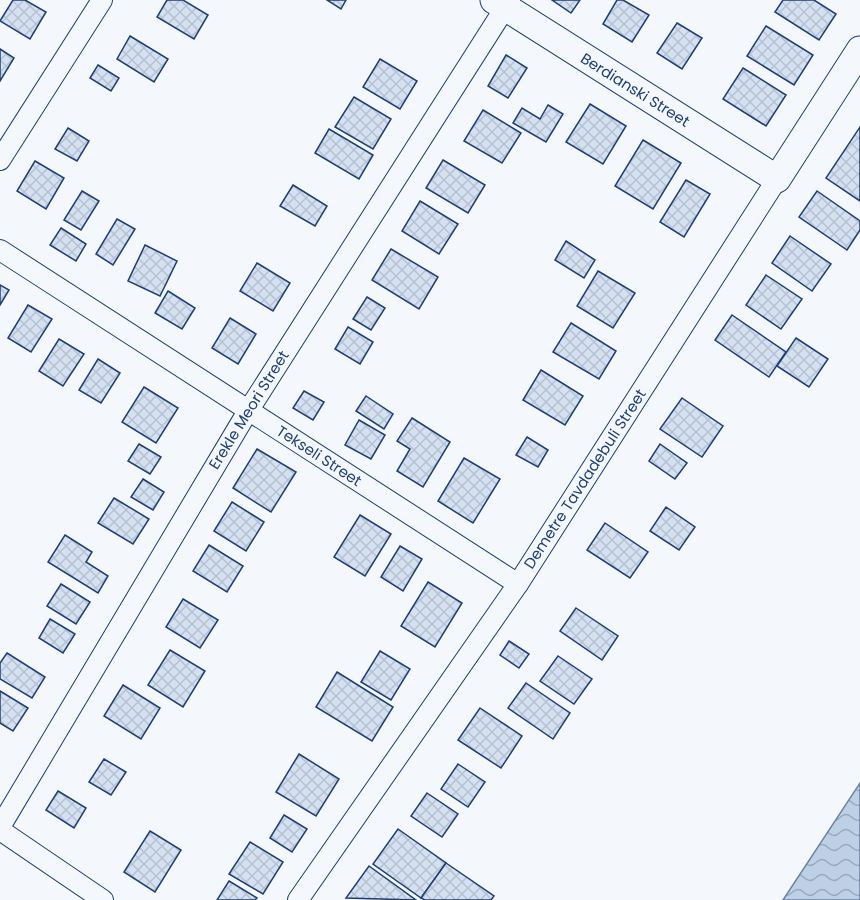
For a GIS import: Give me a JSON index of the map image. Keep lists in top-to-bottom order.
{
  "streets": {
    "street": [
      "Berdianski Street",
      "Erekle Meori Street",
      "Tekseli Street",
      "Demetre Tavdadebuli Street"
    ]
  },
  "crossings": [
    ["Berdianski Street", "Erekle Meori Street"],
    ["Berdianski Street", "Demetre Tavdadebuli Street"],
    ["Erekle Meori Street", "Tekseli Street"],
    ["Tekseli Street", "Demetre Tavdadebuli Street"]
  ]
}
